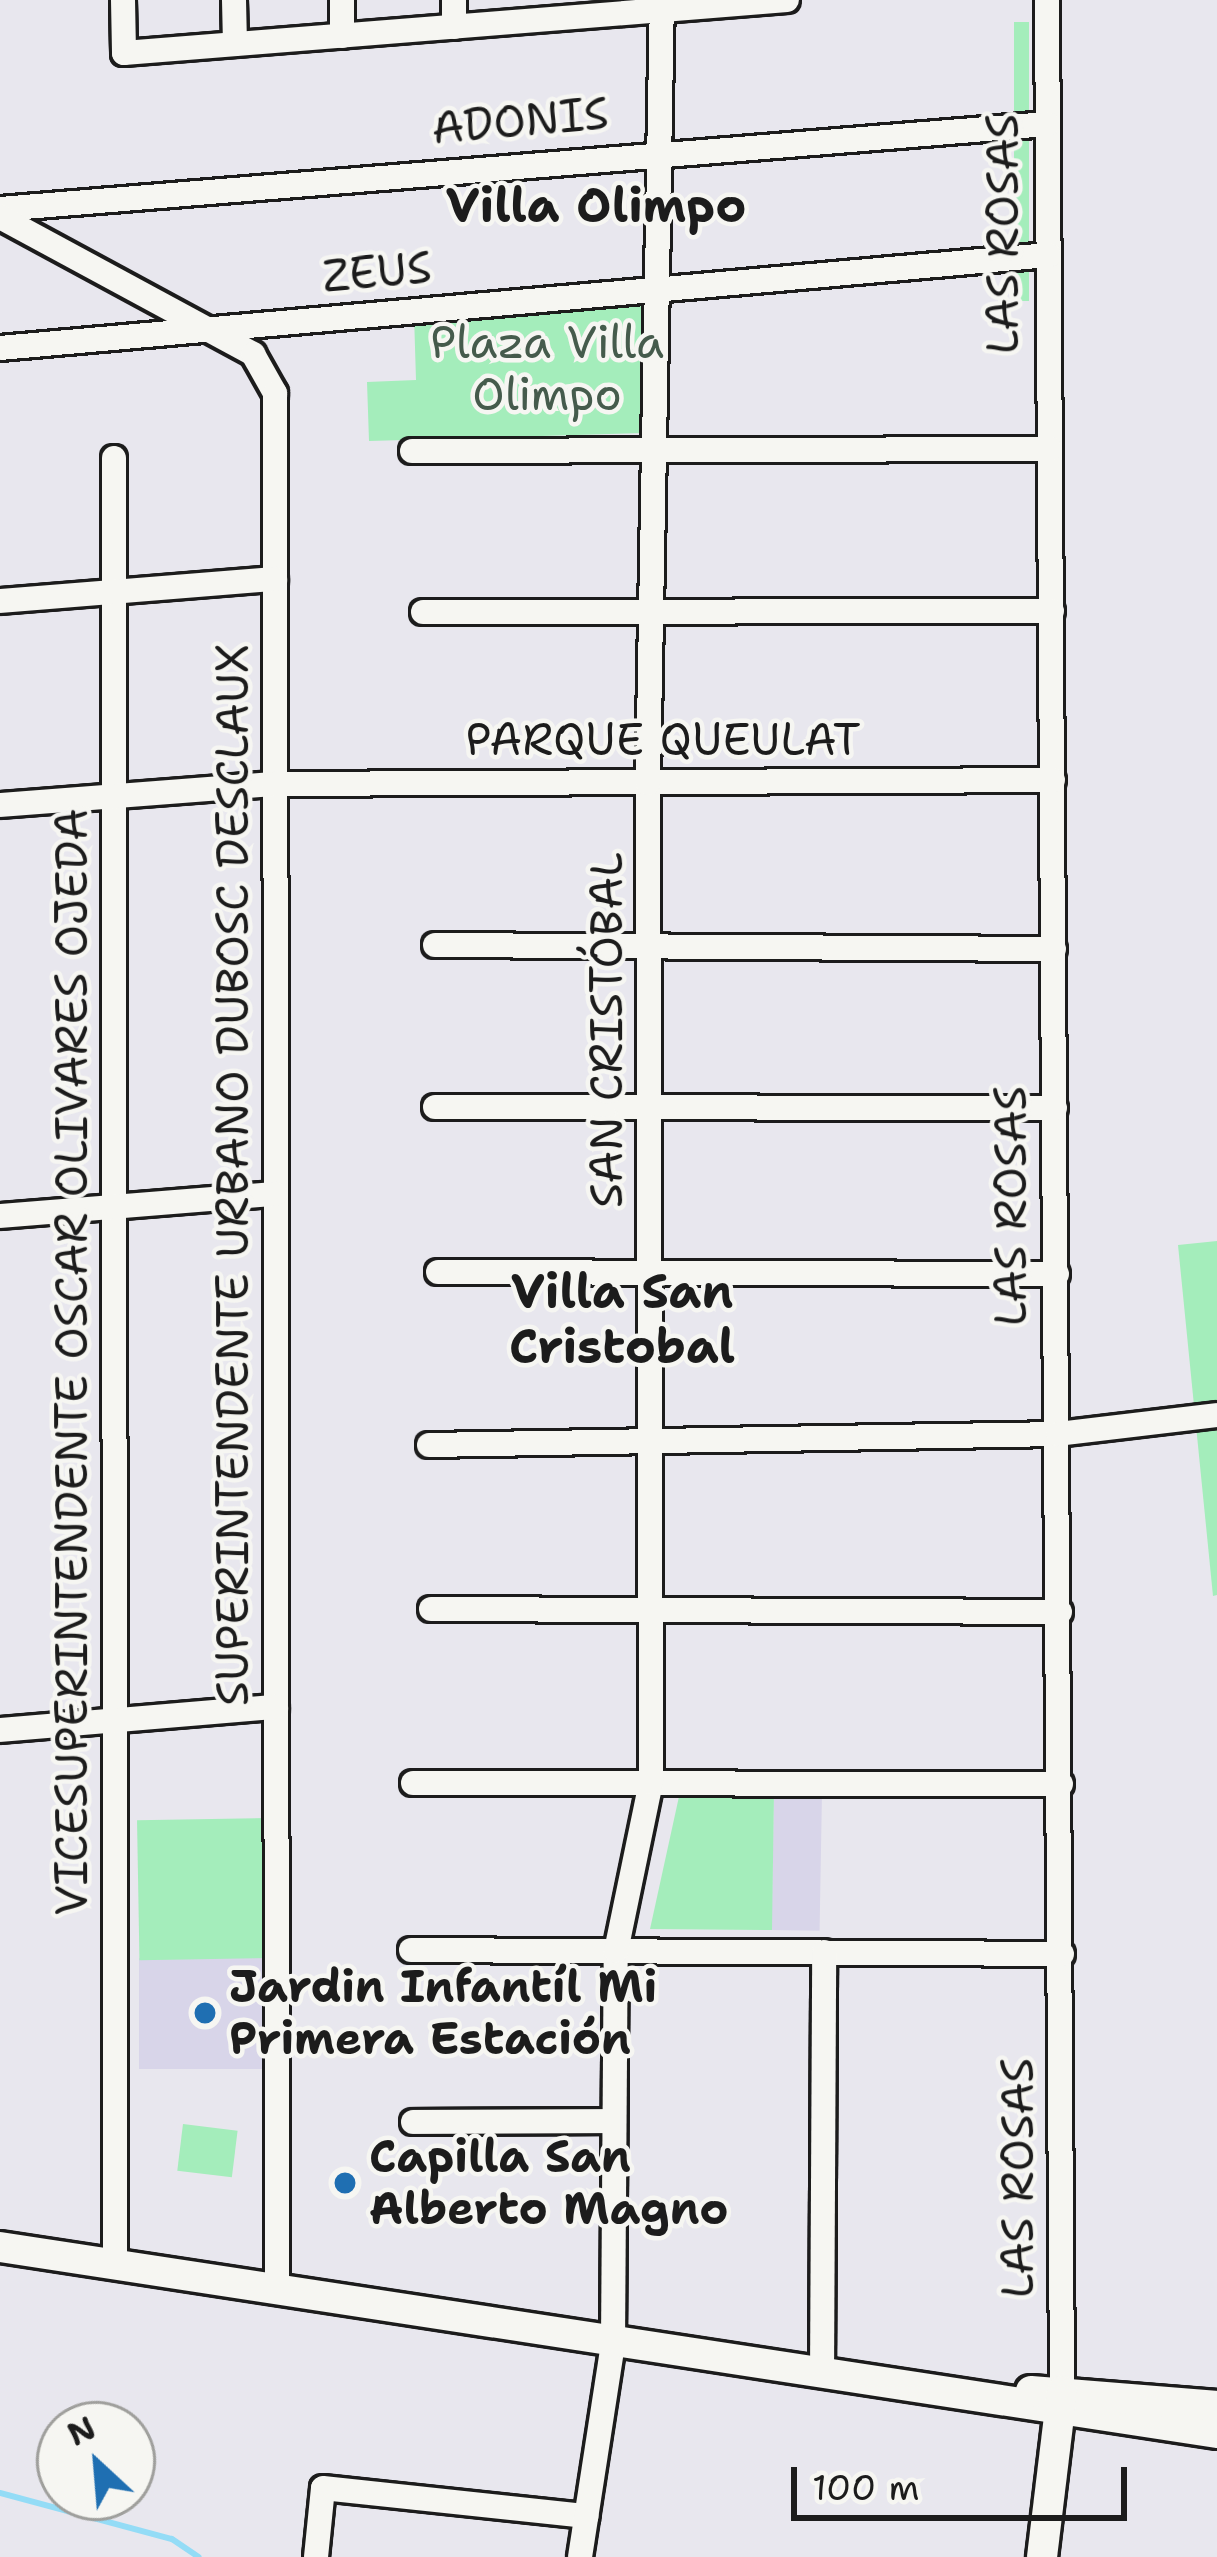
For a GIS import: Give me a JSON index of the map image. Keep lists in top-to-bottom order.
{
  "streets": {
    "street": [
      "ADONIS",
      "LAS ROSAS",
      "ZEUS",
      "PARQUE QUEULAT",
      "SAN CRISTÓBAL",
      "SUPERINTENDENTE URBANO DUBOSC DESCLAUX",
      "VICESUPERINTENDENTE OSCAR OLIVARES OJEDA"
    ]
  },
  "crossings": [
    ["ADONIS", "LAS ROSAS"],
    ["ADONIS", "SAN CRISTÓBAL"],
    ["ADONIS", "SUPERINTENDENTE URBANO DUBOSC DESCLAUX"],
    ["LAS ROSAS", "ZEUS"],
    ["LAS ROSAS", "PARQUE QUEULAT"],
    ["ZEUS", "SAN CRISTÓBAL"],
    ["ZEUS", "SUPERINTENDENTE URBANO DUBOSC DESCLAUX"],
    ["PARQUE QUEULAT", "SAN CRISTÓBAL"],
    ["PARQUE QUEULAT", "SUPERINTENDENTE URBANO DUBOSC DESCLAUX"],
    ["PARQUE QUEULAT", "VICESUPERINTENDENTE OSCAR OLIVARES OJEDA"]
  ],
  "districts": ["Villa Olimpo", "Villa San Cristobal"],
  "parks": ["Plaza Villa Olimpo"],
  "places": ["Jardin Infantíl Mi Primera Estación", "Capilla San Alberto Magno"],
  "scale_bar": "100 m",
  "north": "top left"
}
